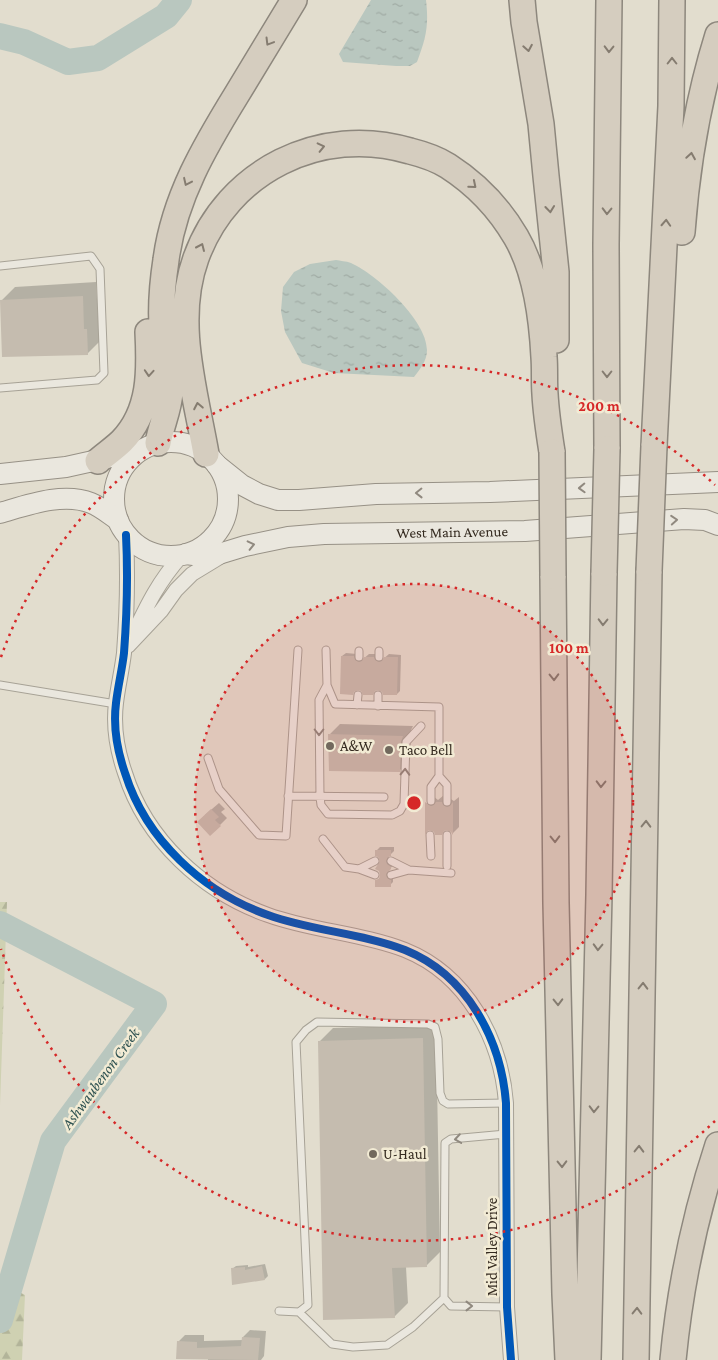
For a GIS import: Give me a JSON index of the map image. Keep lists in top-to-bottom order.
{
  "streets": {
    "main road": ["West Main Avenue"],
    "street": ["Mid Valley Drive"]
  },
  "water": ["Ashwaubenon Creek"],
  "places": ["A&W", "Taco Bell", "U-Haul"],
  "rings": ["200 m", "100 m"]
}
